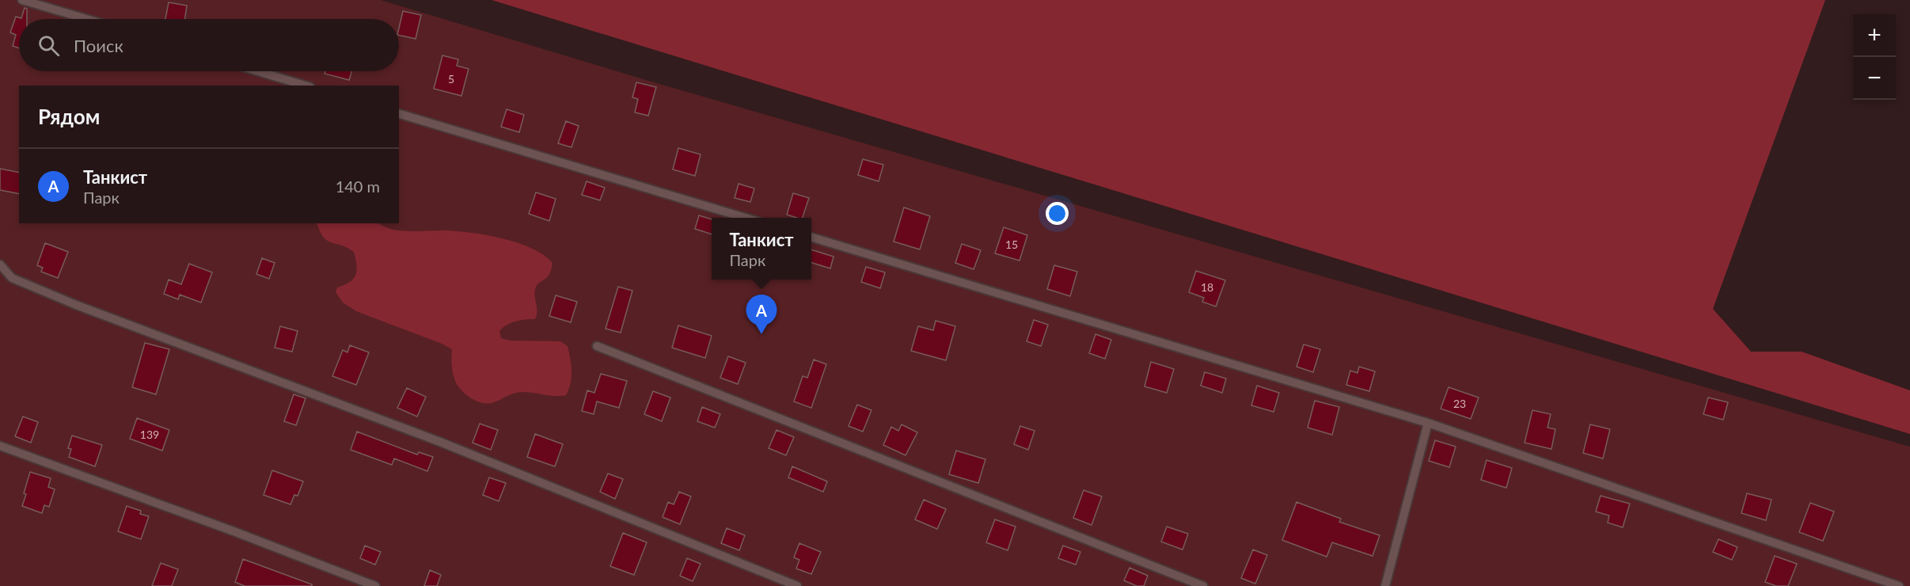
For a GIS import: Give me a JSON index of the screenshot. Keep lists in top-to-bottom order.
{
  "house_numbers": [
    "5",
    "15",
    "18",
    "23",
    "139"
  ],
  "page": {
    "map_buttons": ["+", "−"],
    "search": "Поиск",
    "heading": "Рядом",
    "list": [
      {
        "mark": "A",
        "name": "Танкист",
        "note": "Парк",
        "value": "140 m"
      }
    ],
    "popup": ["Танкист", "Парк"],
    "pins": "A"
  }
}
